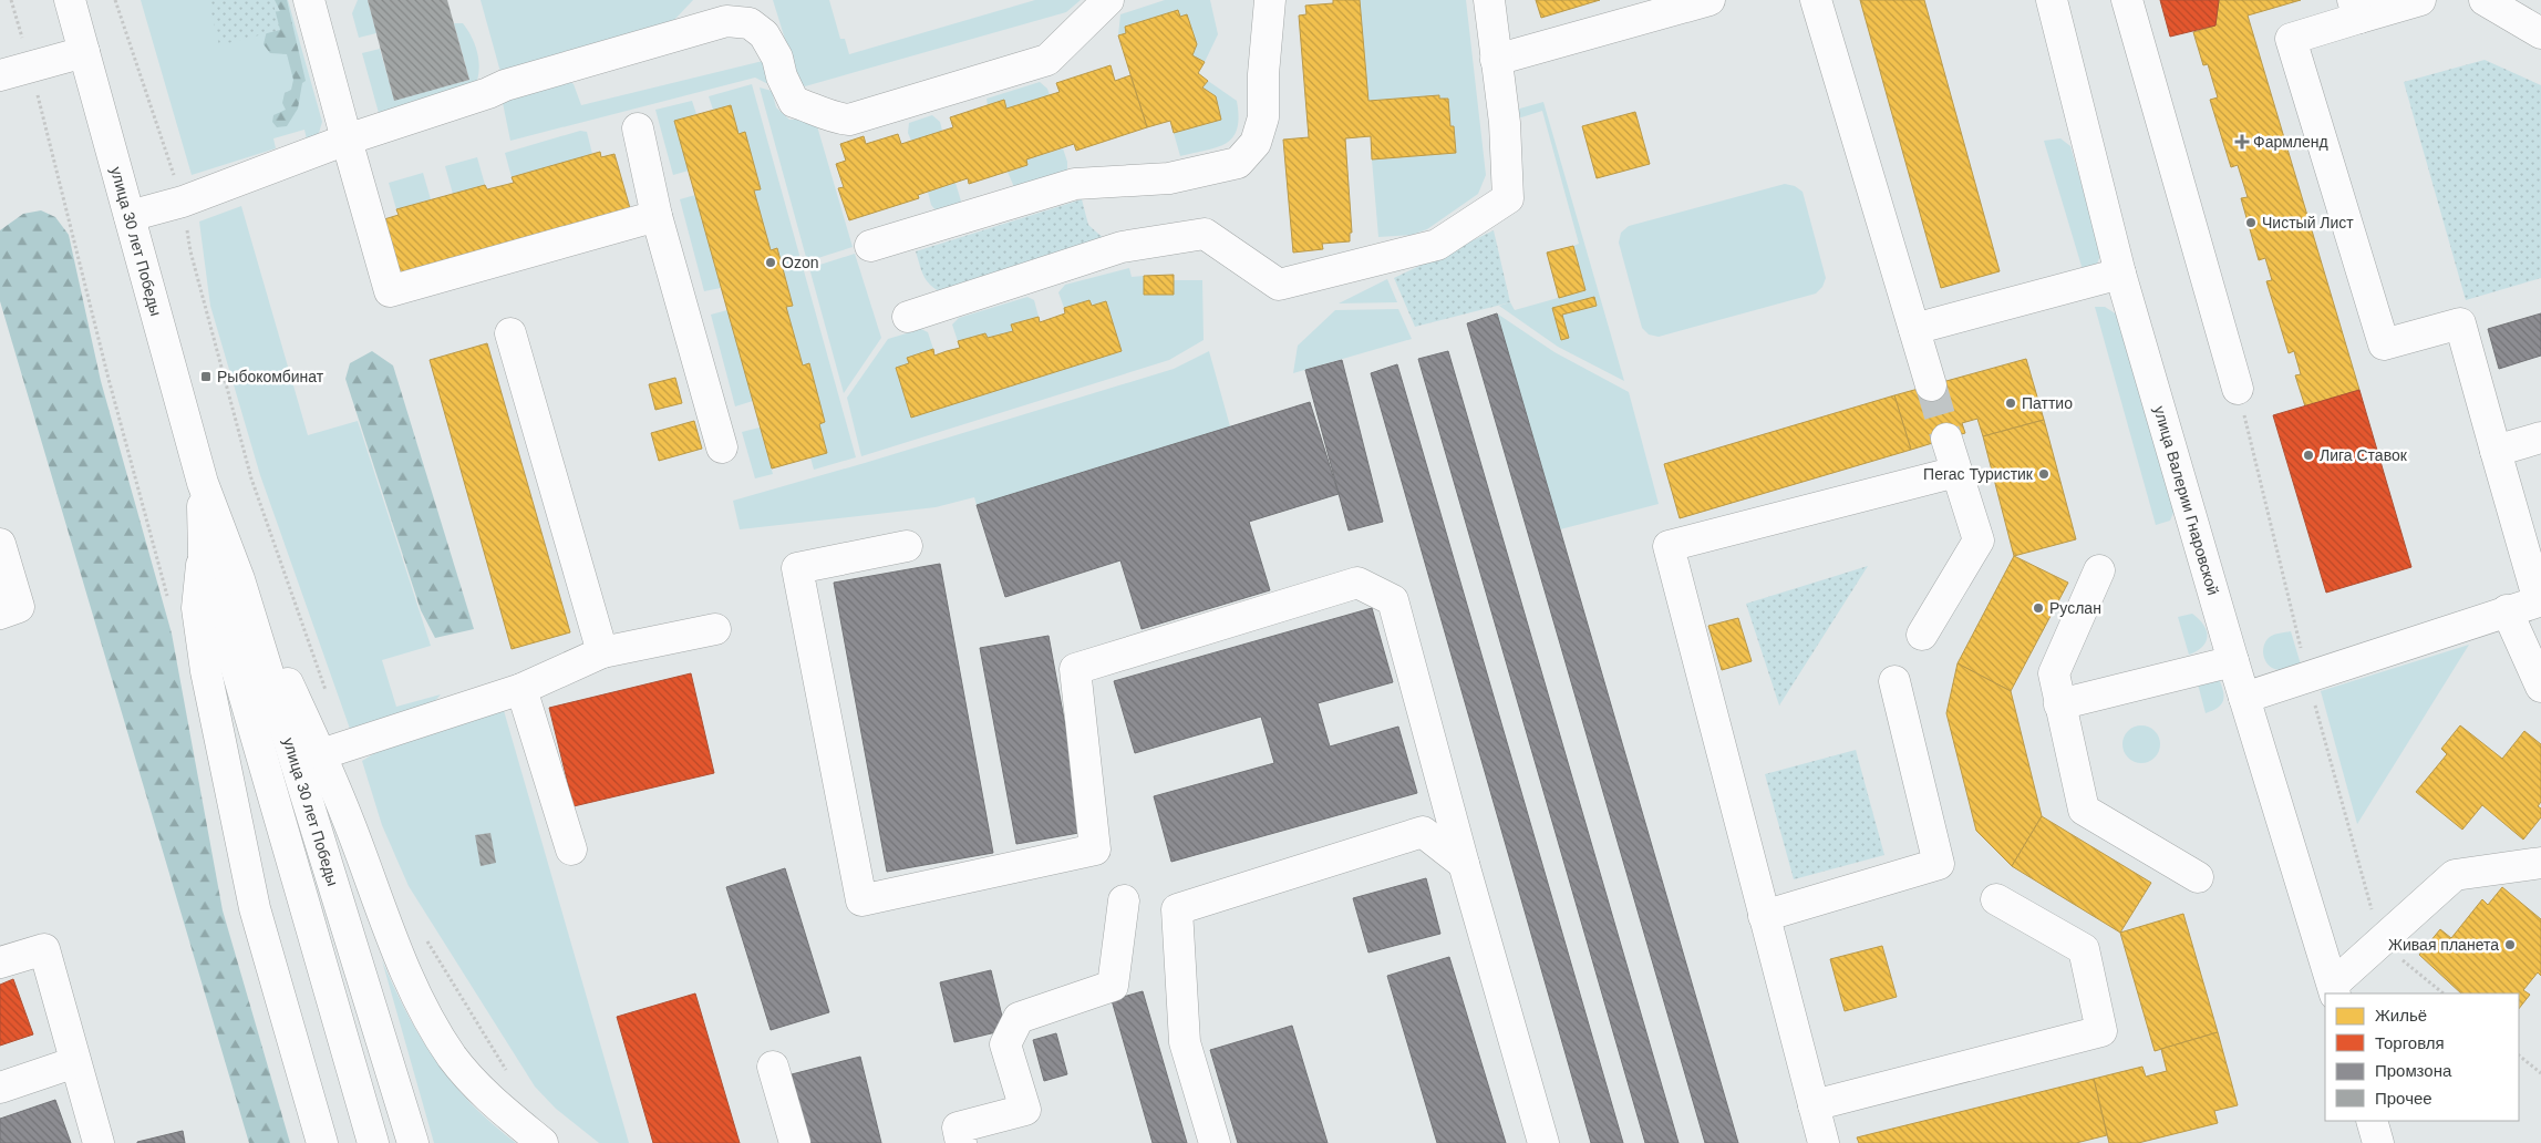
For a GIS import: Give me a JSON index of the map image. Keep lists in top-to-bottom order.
{
  "streets": {
    "street": ["улица 30 лет Победы", "улица Валерии Гнаровской"]
  },
  "places": {
    "health": ["Фармленд"],
    "other": [
      "Чистый Лист",
      "Ozon",
      "Паттио",
      "Лига Ставок",
      "Пегас Туристик",
      "Руслан",
      "Живая планета"
    ],
    "transit": ["Рыбокомбинат"]
  },
  "legend": [
    "Жильё",
    "Торговля",
    "Промзона",
    "Прочее"
  ]
}
